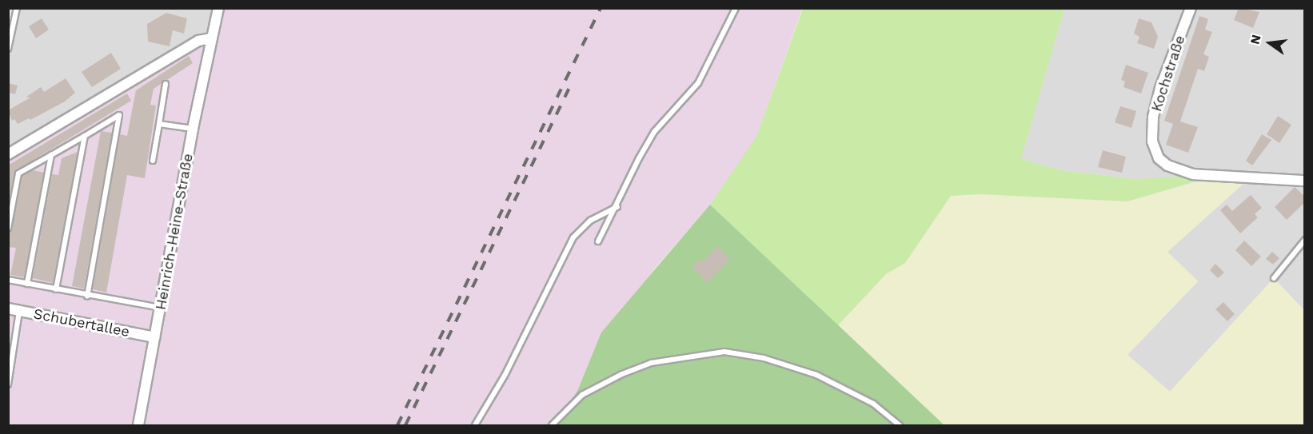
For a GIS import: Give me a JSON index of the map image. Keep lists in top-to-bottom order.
{
  "streets": {
    "street": ["Kochstraße", "Heinrich-Heine-Straße", "Schubertallee"]
  },
  "crossings": [
    ["Heinrich-Heine-Straße", "Schubertallee"]
  ],
  "north": "left"
}
